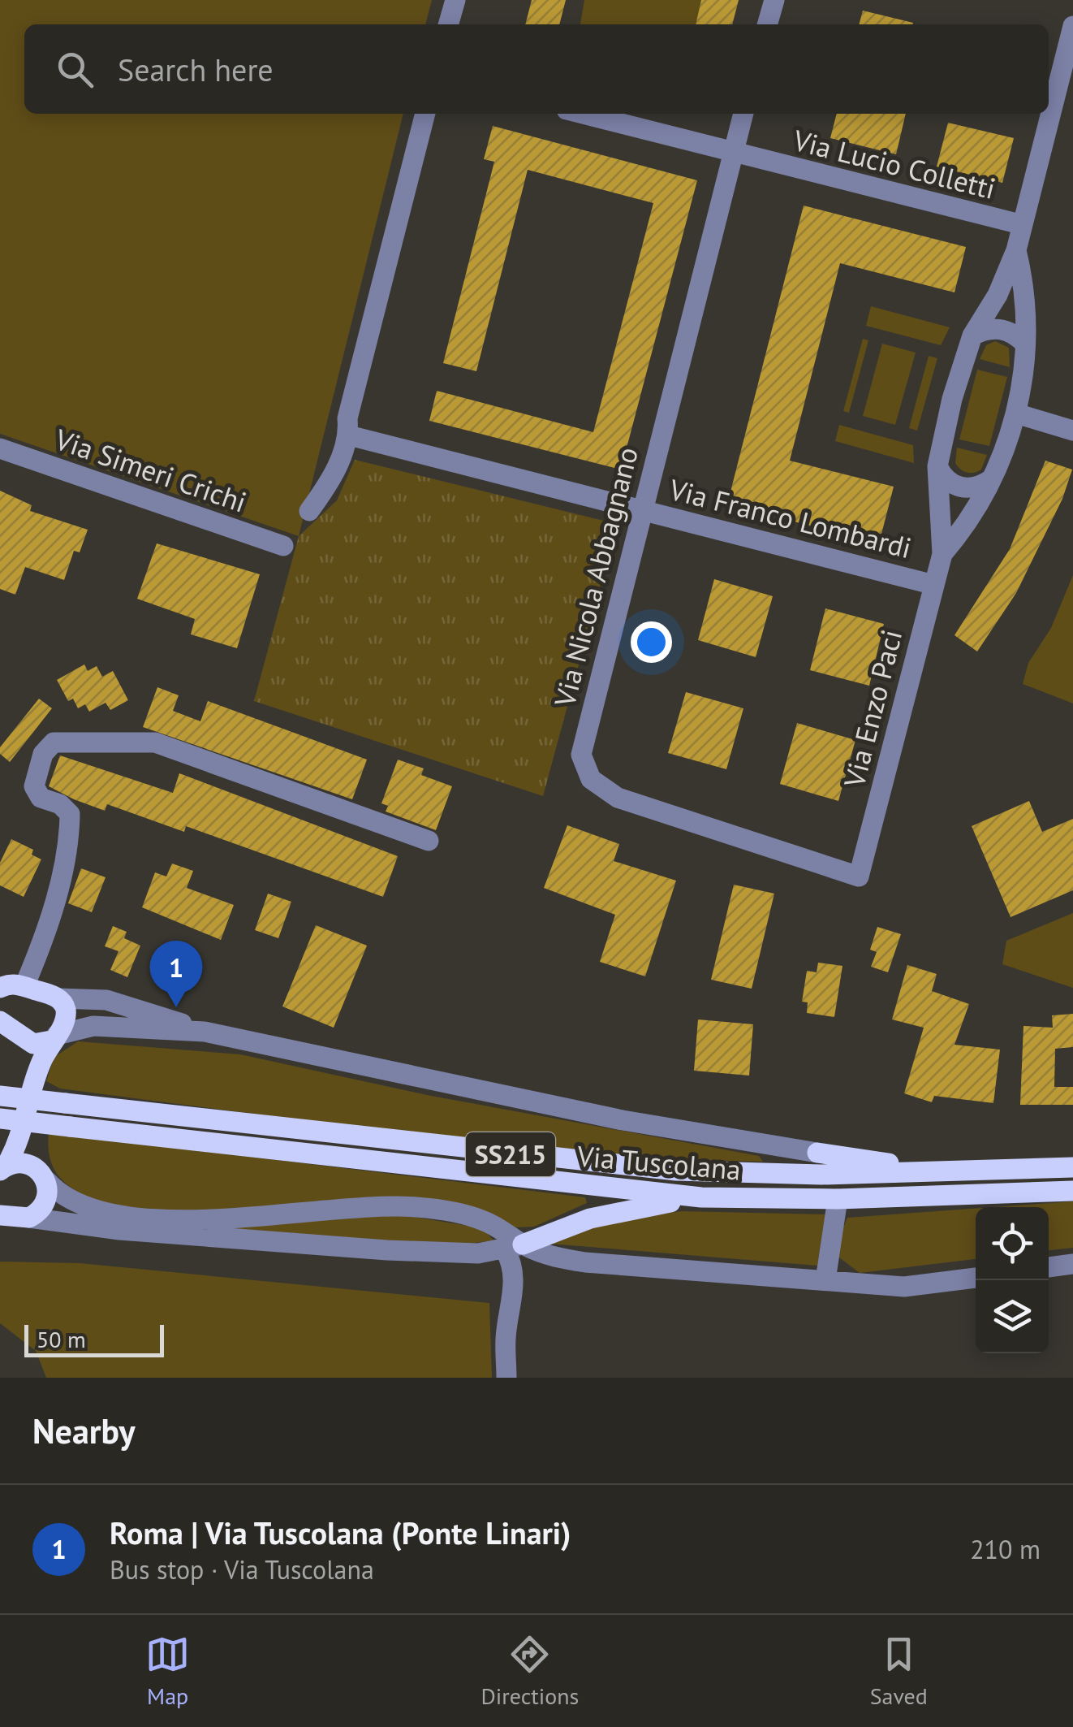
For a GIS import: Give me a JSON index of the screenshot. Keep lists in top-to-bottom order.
{
  "streets": {
    "main road": ["SS215", "Via Tuscolana"],
    "street": [
      "Via Lucio Colletti",
      "Via Simeri Crichi",
      "Via Franco Lombardi",
      "Via Nicola Abbagnano",
      "Via Enzo Paci"
    ]
  },
  "crossings": [
    ["Via Lucio Colletti", "Via Nicola Abbagnano"],
    ["Via Lucio Colletti", "Via Enzo Paci"],
    ["Via Franco Lombardi", "Via Nicola Abbagnano"],
    ["Via Franco Lombardi", "Via Enzo Paci"],
    ["Via Nicola Abbagnano", "Via Enzo Paci"]
  ],
  "scale_bar": "50 m",
  "page": {
    "search": "Search here",
    "pins": "1",
    "scale": "50 m",
    "heading": "Nearby",
    "list": [
      {
        "mark": "1",
        "name": "Roma | Via Tuscolana (Ponte Linari)",
        "note": "Bus stop · Via Tuscolana",
        "value": "210 m"
      }
    ],
    "nav": ["Map", "Directions", "Saved"]
  }
}
